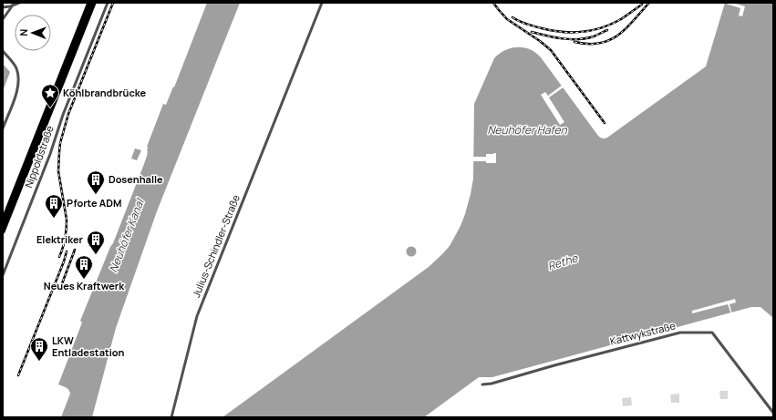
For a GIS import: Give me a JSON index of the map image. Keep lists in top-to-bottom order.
{
  "streets": {
    "street": ["Nippoldstraße", "Julius-Schindler-Straße", "Kattwykstraße"]
  },
  "water": ["Neuhöfer Hafen", "Neuhöfer Kanal", "Rethe"],
  "places": {
    "place": ["Köhlbrandbrücke"],
    "building": [
      "Dosenhalle",
      "Pforte ADM",
      "Elektriker",
      "Neues Kraftwerk",
      "LKW Entladestation"
    ]
  },
  "north": "left"
}
